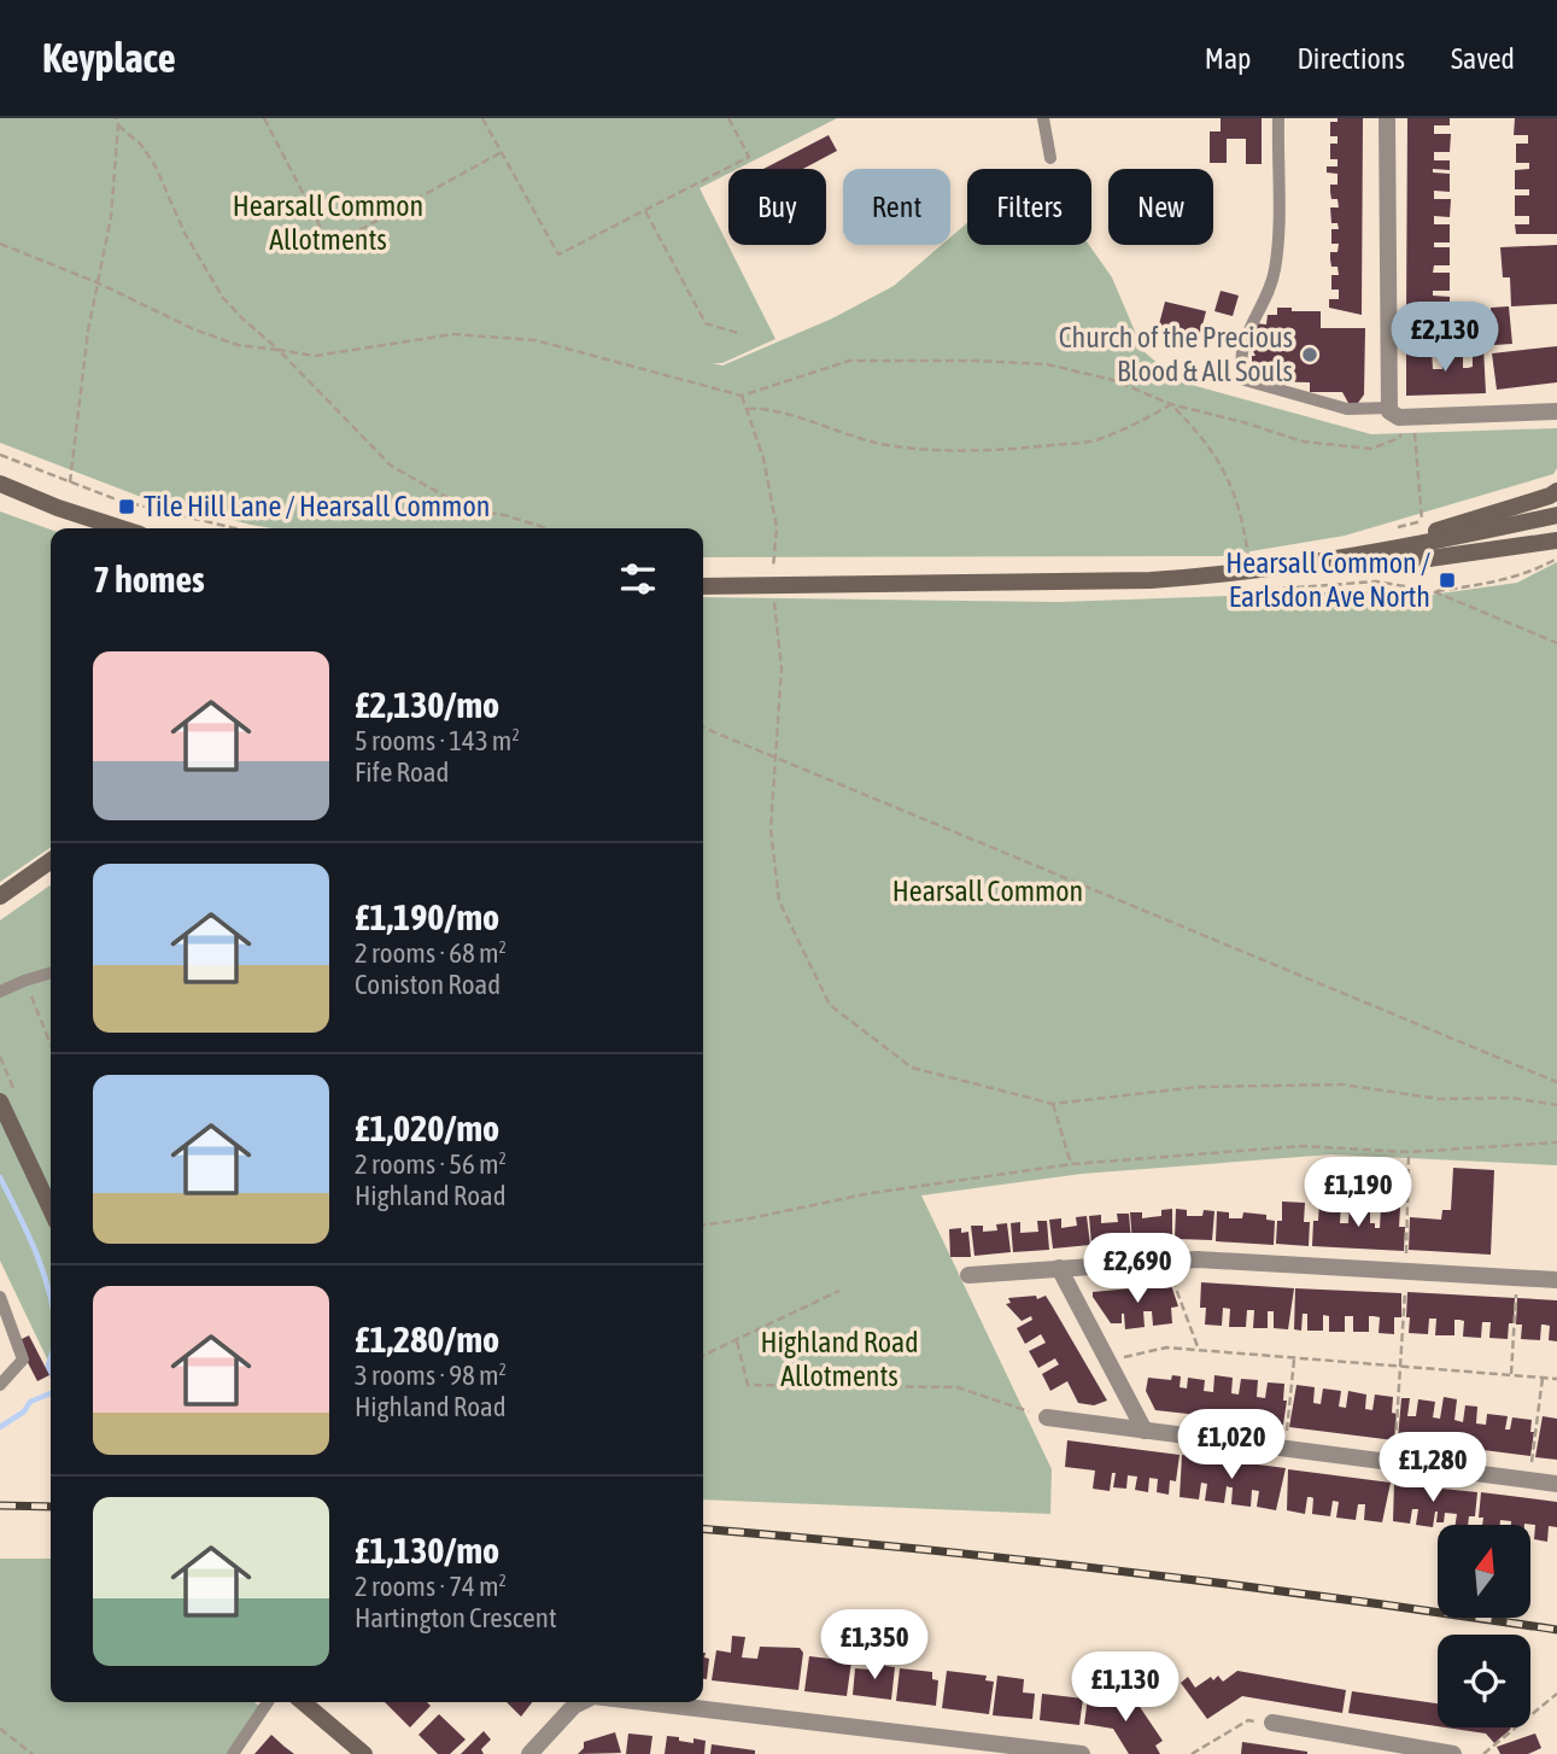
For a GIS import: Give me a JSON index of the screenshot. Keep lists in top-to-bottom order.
{
  "parks": ["Hearsall Common Allotments", "Hearsall Common", "Highland Road Allotments"],
  "places": {
    "other": ["Church of the Precious Blood & All Souls"],
    "transit": ["Tile Hill Lane / Hearsall Common", "Hearsall Common / Earlsdon Ave North"]
  },
  "north": "top",
  "page": {
    "header": "Keyplace",
    "nav": ["Map", "Directions", "Saved"],
    "chip": [
      "Buy",
      "Rent",
      "Filters",
      "New"
    ],
    "price": [
      "£2,130",
      "£1,190",
      "£2,690",
      "£1,020",
      "£1,280",
      "£1,350",
      "£1,130"
    ],
    "heading": "7 homes",
    "list": [
      {
        "name": "£2,130/mo",
        "note": "5 rooms · 143 m² · Fife Road"
      },
      {
        "name": "£1,190/mo",
        "note": "2 rooms · 68 m² · Coniston Road"
      },
      {
        "name": "£1,020/mo",
        "note": "2 rooms · 56 m² · Highland Road"
      },
      {
        "name": "£1,280/mo",
        "note": "3 rooms · 98 m² · Highland Road"
      },
      {
        "name": "£1,130/mo",
        "note": "2 rooms · 74 m² · Hartington Crescent"
      }
    ]
  }
}
